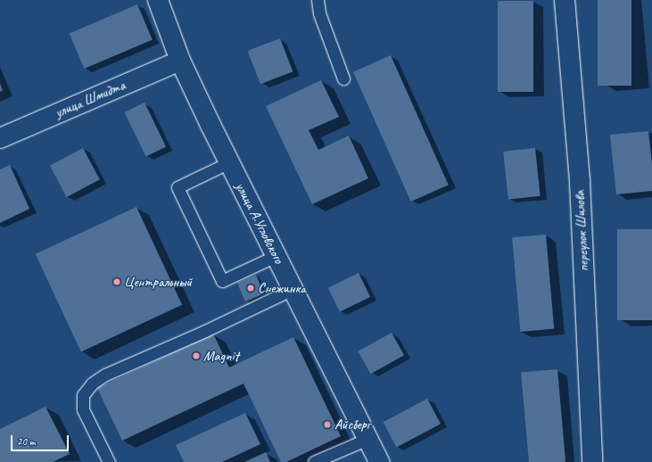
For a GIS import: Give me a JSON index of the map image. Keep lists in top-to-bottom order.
{
  "streets": {
    "street": ["улица Шмидта", "улица А.Угловского", "переулок Шилова"]
  },
  "crossings": [
    ["улица Шмидта", "улица А.Угловского"]
  ],
  "places": [
    "Центральный",
    "Снежинка",
    "Magnit",
    "Айсберг"
  ],
  "scale_bar": "20 m"
}
